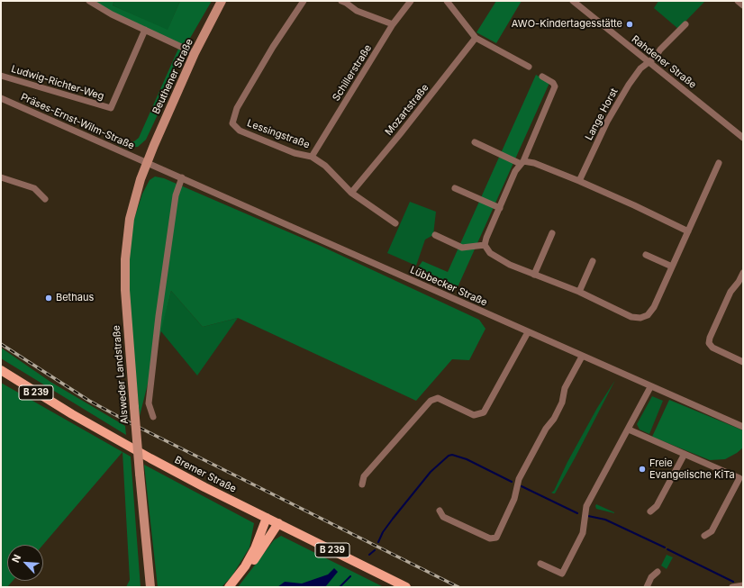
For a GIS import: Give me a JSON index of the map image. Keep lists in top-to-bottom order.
{
  "streets": {
    "main road": [
      "Beuthener Straße",
      "Alsweder Landstraße",
      "B 239",
      "Bremer Straße"
    ],
    "street": [
      "Rahdener Straße",
      "Schillerstraße",
      "Ludwig-Richter-Weg",
      "Mozartstraße",
      "Lange Horst",
      "Präses-Ernst-Wilm-Straße",
      "Lessingstraße",
      "Lübbecker Straße"
    ]
  },
  "crossings": [
    ["Rahdener Straße", "Lange Horst"],
    ["Schillerstraße", "Lessingstraße"],
    ["Beuthener Straße", "Präses-Ernst-Wilm-Straße"],
    ["Beuthener Straße", "Lübbecker Straße"],
    ["Beuthener Straße", "Alsweder Landstraße"],
    ["Mozartstraße", "Lessingstraße"],
    ["Präses-Ernst-Wilm-Straße", "Lübbecker Straße"],
    ["Präses-Ernst-Wilm-Straße", "Alsweder Landstraße"],
    ["Lübbecker Straße", "Alsweder Landstraße"]
  ],
  "places": ["AWO-Kindertagesstätte", "Bethaus", "Freie Evangelische KiTa"],
  "north": "top left"
}
